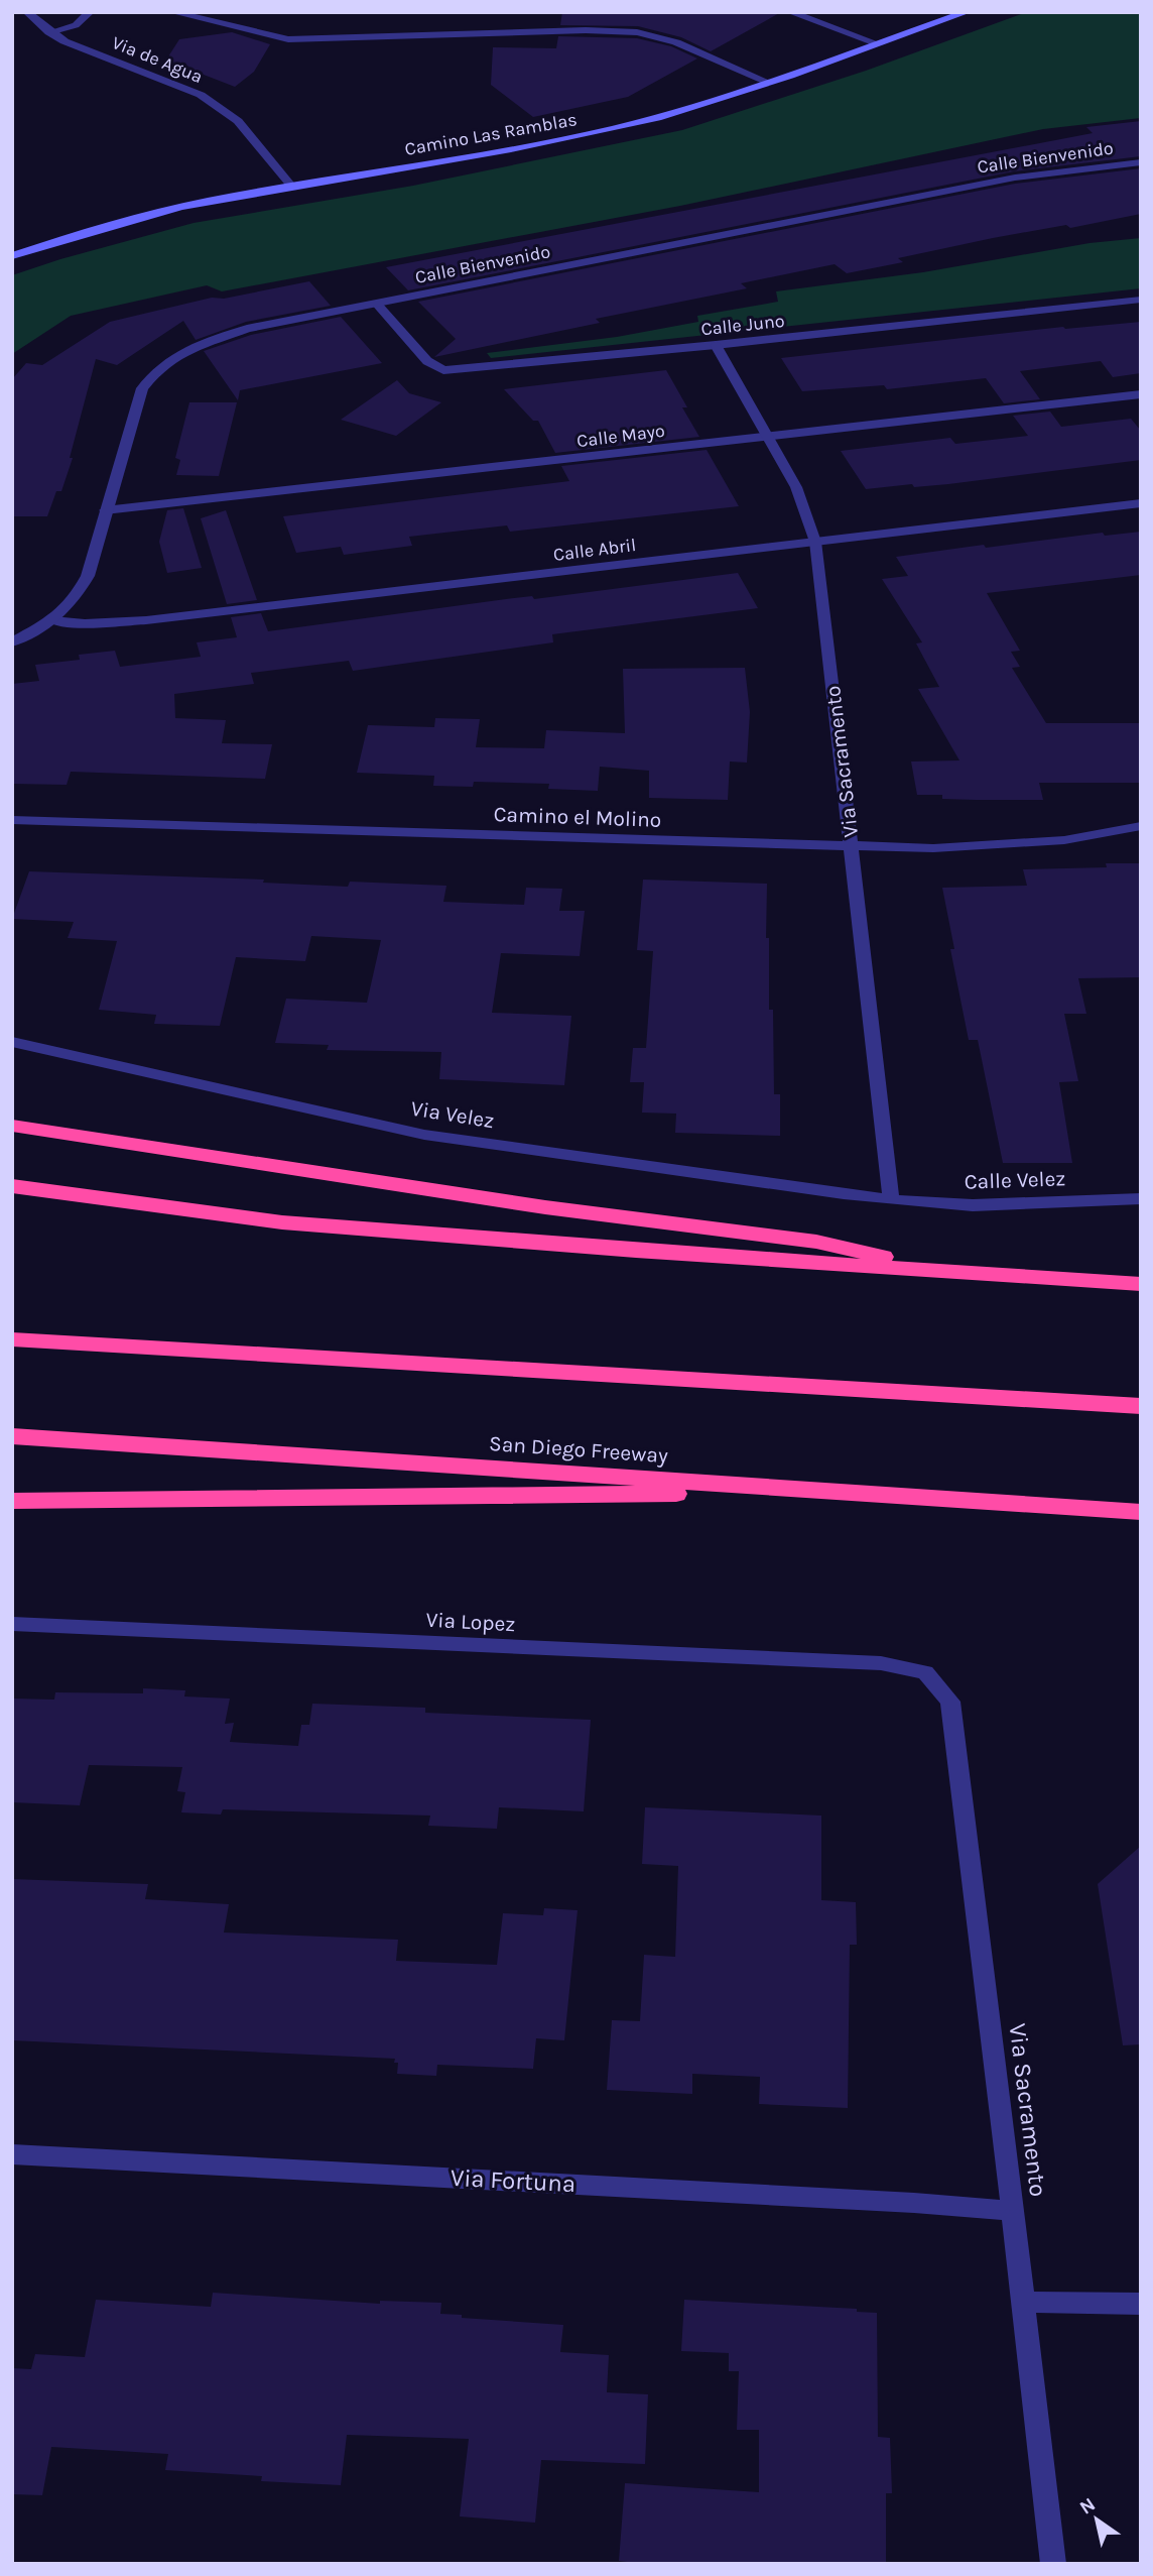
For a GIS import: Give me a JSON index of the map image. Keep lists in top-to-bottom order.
{
  "streets": {
    "highway": ["San Diego Freeway"],
    "main road": ["Camino Las Ramblas"],
    "street": [
      "Via de Agua",
      "Calle Bienvenido",
      "Calle Juno",
      "Calle Mayo",
      "Calle Abril",
      "Via Sacramento",
      "Camino el Molino",
      "Via Velez",
      "Calle Velez",
      "Via Lopez",
      "Via Fortuna"
    ]
  },
  "crossings": [
    ["Via de Agua", "Camino Las Ramblas"],
    ["Calle Bienvenido", "Calle Juno"],
    ["Calle Bienvenido", "Calle Mayo"],
    ["Calle Bienvenido", "Calle Abril"],
    ["Calle Juno", "Via Sacramento"],
    ["Calle Mayo", "Via Sacramento"],
    ["Calle Abril", "Via Sacramento"],
    ["Via Sacramento", "Camino el Molino"],
    ["Via Sacramento", "Via Velez"],
    ["Via Sacramento", "Calle Velez"],
    ["Via Sacramento", "Via Lopez"],
    ["Via Sacramento", "Via Fortuna"],
    ["Via Velez", "Calle Velez"]
  ],
  "north": "top left"
}
